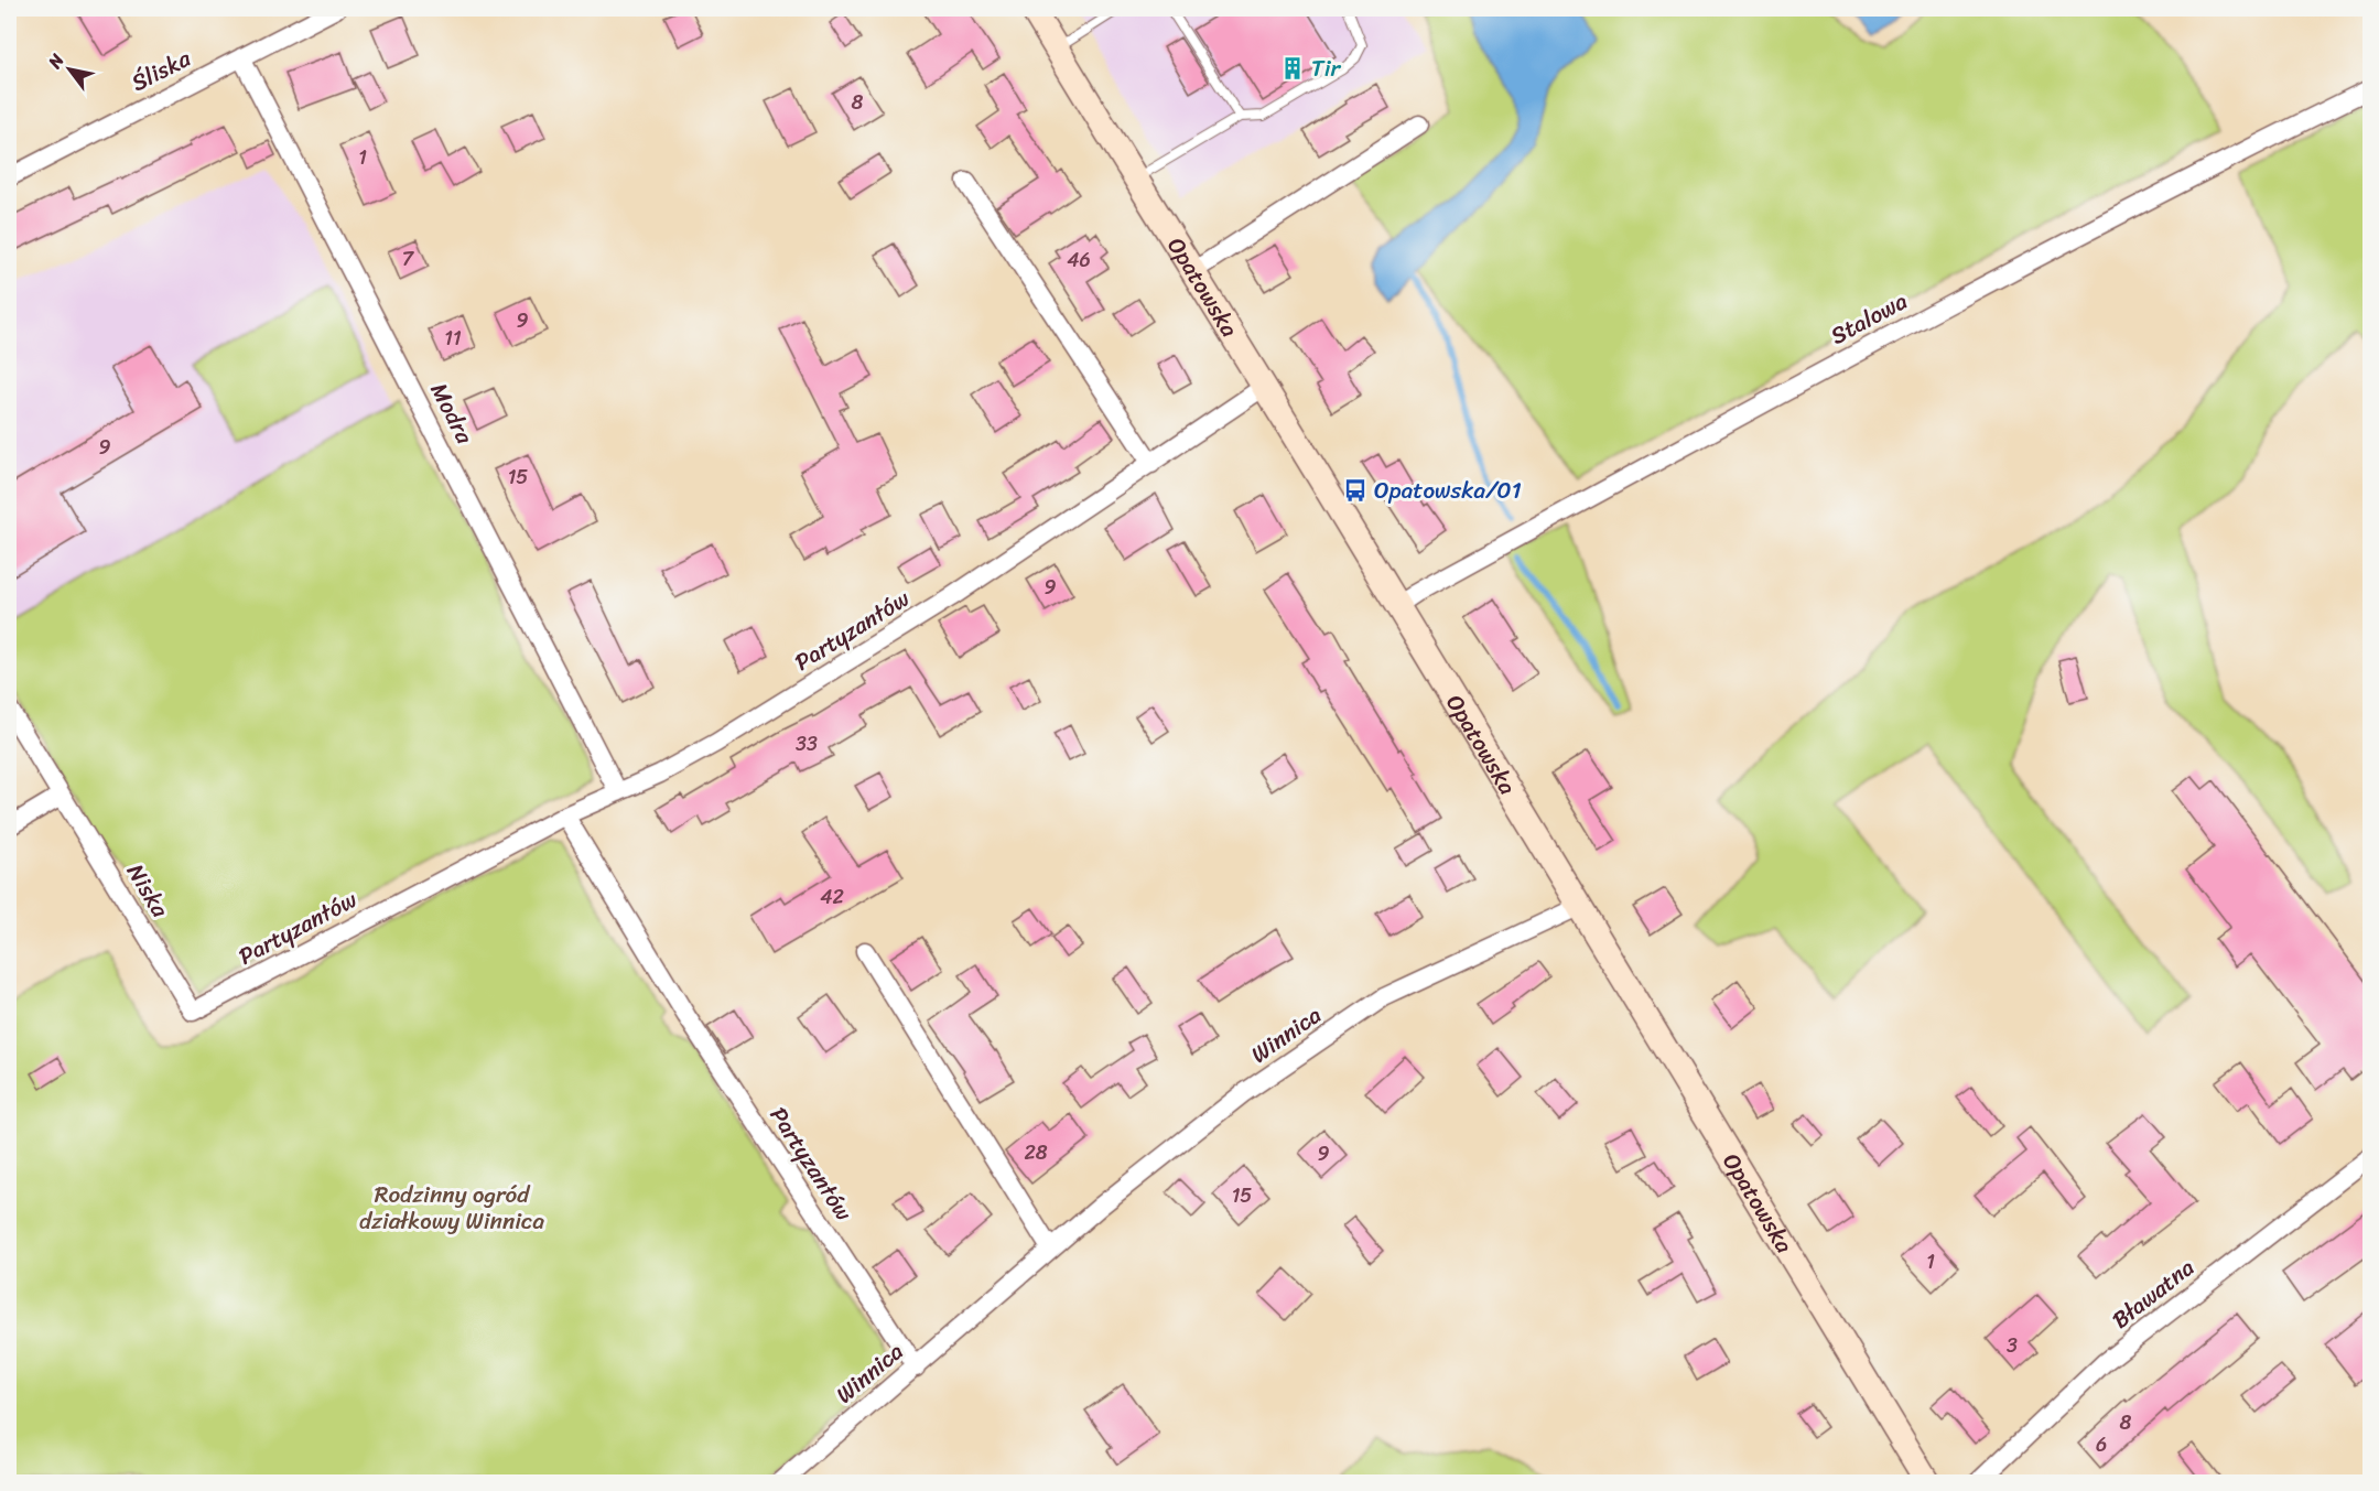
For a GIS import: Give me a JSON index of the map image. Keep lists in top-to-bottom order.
{
  "streets": {
    "street": [
      "Śliska",
      "Opatowska",
      "Stalowa",
      "Modra",
      "Partyzantów",
      "Niska",
      "Winnica",
      "Bławatna"
    ]
  },
  "crossings": [
    ["Śliska", "Modra"],
    ["Opatowska", "Stalowa"],
    ["Opatowska", "Partyzantów"],
    ["Opatowska", "Winnica"],
    ["Modra", "Partyzantów"],
    ["Partyzantów", "Niska"],
    ["Partyzantów", "Winnica"]
  ],
  "parks": ["Rodzinny ogród działkowy Winnica"],
  "places": {
    "building": ["Tir"],
    "bus stop": ["Opatowska/01"]
  },
  "house_numbers": [
    "8",
    "1",
    "7",
    "46",
    "9",
    "11",
    "9",
    "15",
    "9",
    "33",
    "42",
    "28",
    "9",
    "15",
    "1",
    "3",
    "8",
    "6"
  ],
  "north": "top left"
}
